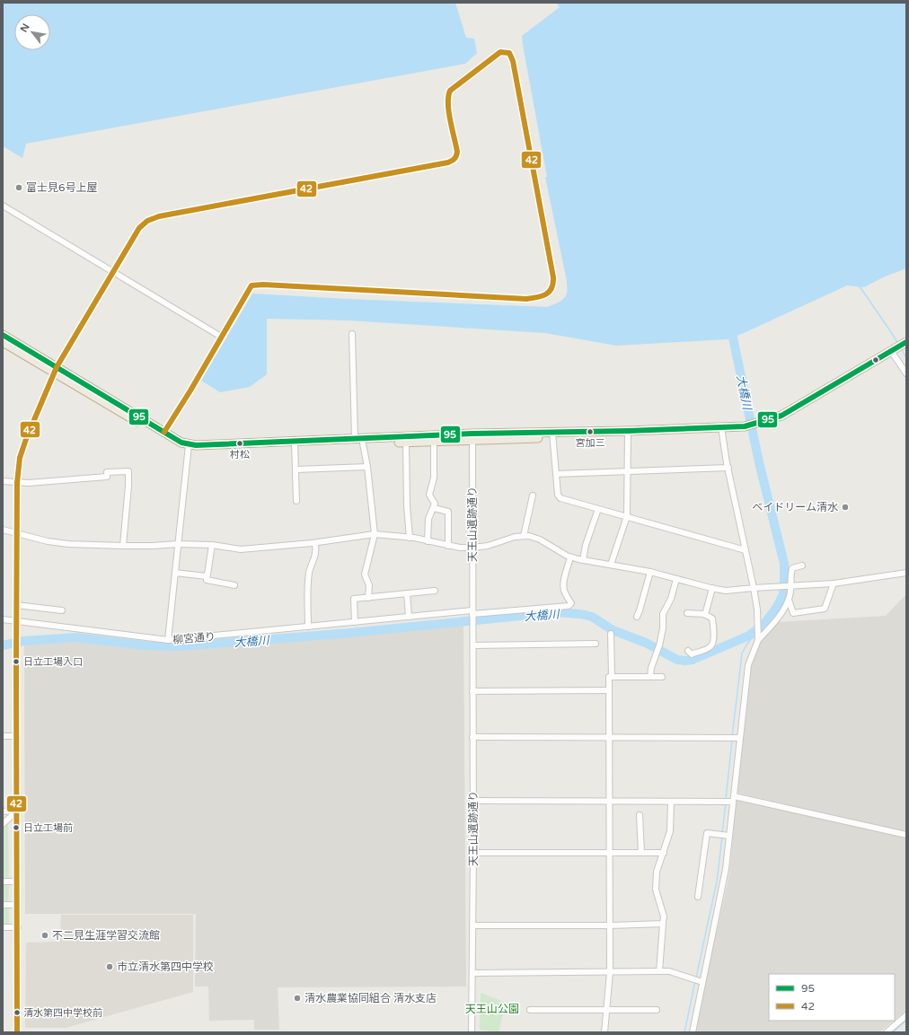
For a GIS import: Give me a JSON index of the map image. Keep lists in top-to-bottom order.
{
  "streets": {
    "street": ["天王山遺跡通り", "柳宮通り"]
  },
  "crossings": [
    ["天王山遺跡通り", "柳宮通り"]
  ],
  "water": ["大橋川"],
  "parks": ["天王山公園"],
  "places": [
    "富士見6号上屋",
    "宮加三",
    "村松",
    "ベイドリーム清水",
    "日立工場入口",
    "日立工場前",
    "不二見生涯学習交流館",
    "市立清水第四中学校",
    "清水農業協同組合 清水支店",
    "清水第四中学校前"
  ],
  "lines": ["transit line 42", "transit line 95"],
  "legend": ["95", "42"],
  "north": "top left"
}
